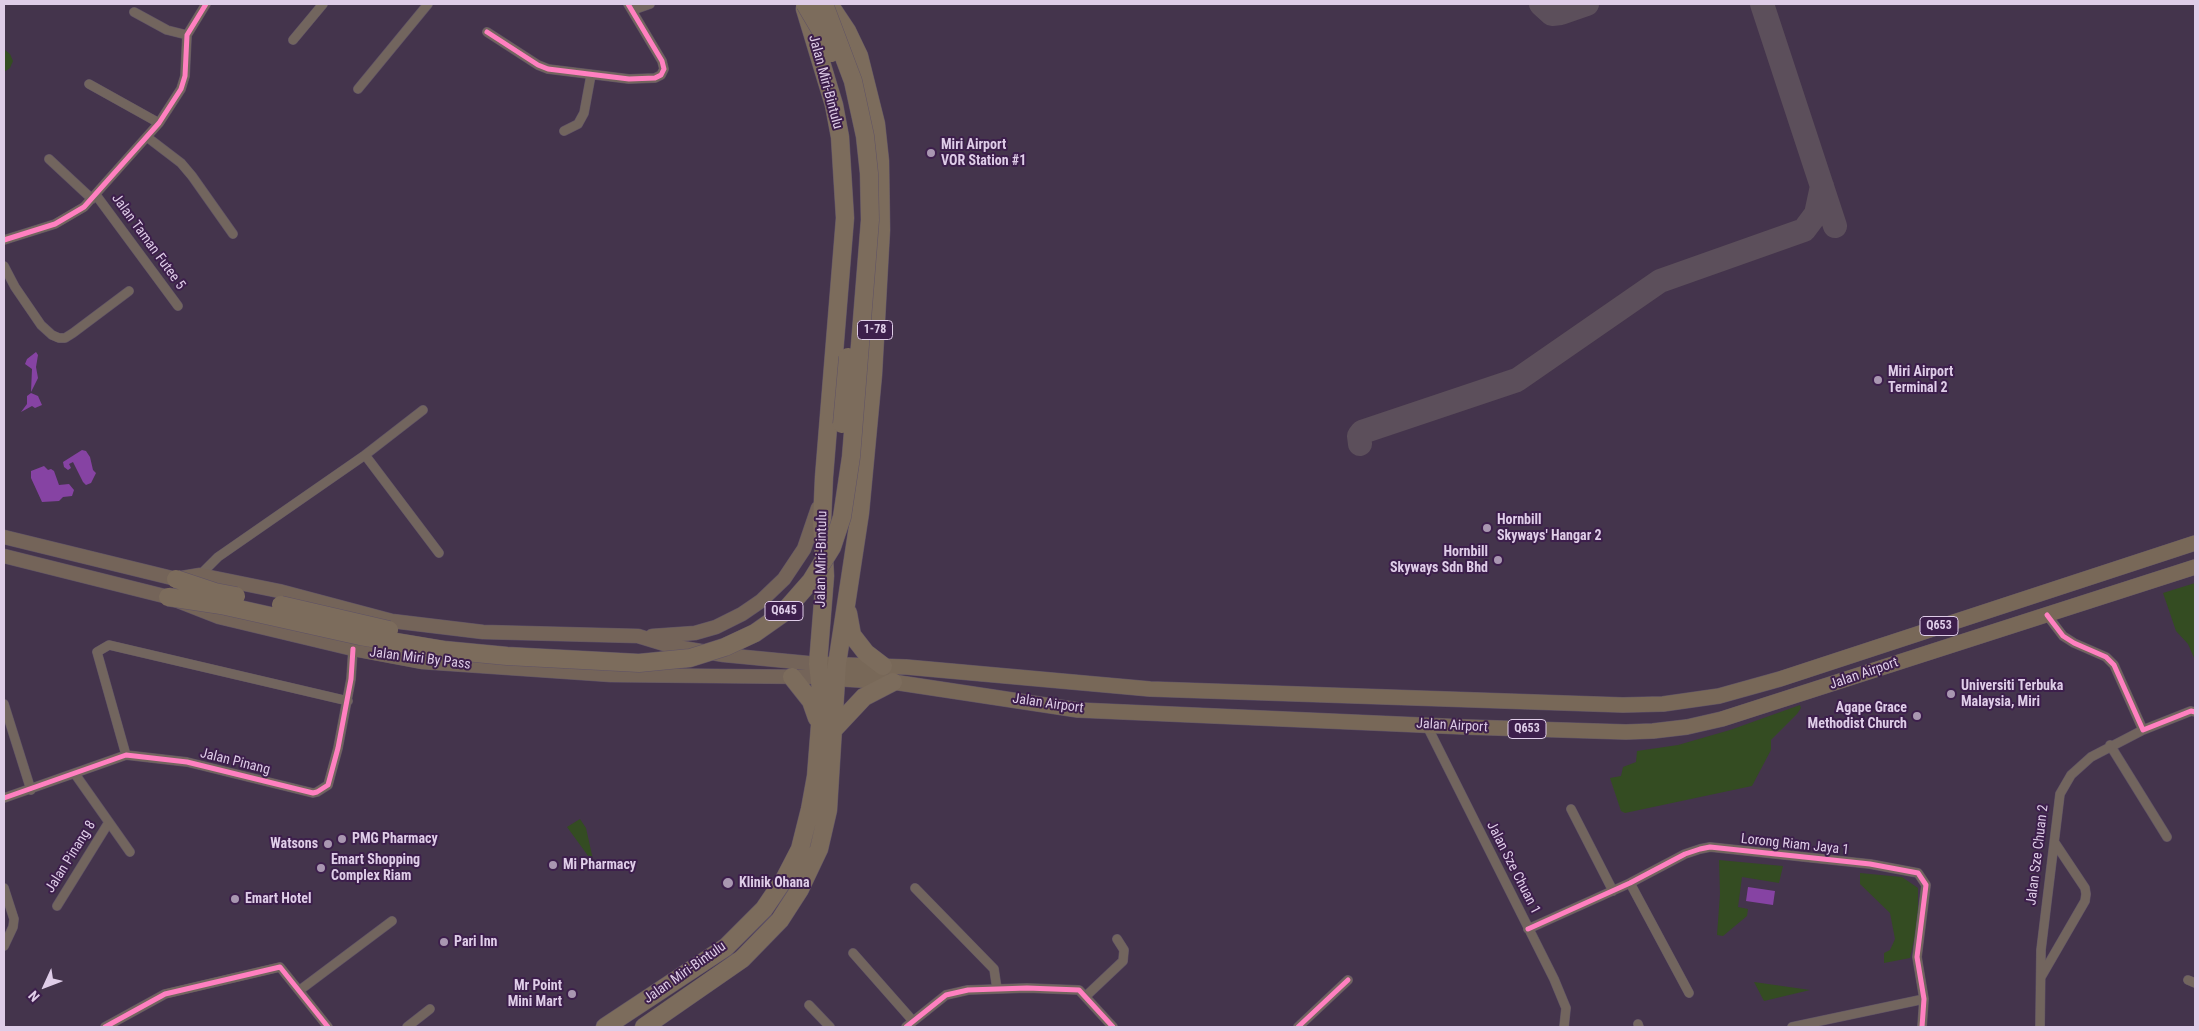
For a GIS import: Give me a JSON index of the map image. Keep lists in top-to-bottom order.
{
  "streets": {
    "highway": ["Jalan Miri-Bintulu", "1-78", "Q645"],
    "main road": ["Q653", "Jalan Miri By Pass", "Jalan Airport"],
    "street": [
      "Jalan Taman Futee 5",
      "Jalan Pinang",
      "Lorong Riam Jaya 1",
      "Jalan Sze Chuan 2",
      "Jalan Pinang 8",
      "Jalan Sze Chuan 1"
    ]
  },
  "crossings": [
    ["Jalan Miri-Bintulu", "Q645"],
    ["Jalan Miri-Bintulu", "Q653"],
    ["Jalan Miri-Bintulu", "Jalan Miri By Pass"],
    ["Jalan Miri-Bintulu", "Jalan Airport"],
    ["Q645", "Q653"],
    ["Q645", "Jalan Miri By Pass"],
    ["Q653", "Jalan Miri By Pass"],
    ["Q653", "Jalan Airport"],
    ["Jalan Miri By Pass", "Jalan Pinang"],
    ["Jalan Airport", "Jalan Sze Chuan 1"],
    ["Jalan Pinang", "Jalan Pinang 8"],
    ["Lorong Riam Jaya 1", "Jalan Sze Chuan 1"]
  ],
  "places": [
    "Miri Airport VOR Station #1",
    "Miri Airport Terminal 2",
    "Hornbill Skyways' Hangar 2",
    "Hornbill Skyways Sdn Bhd",
    "Universiti Terbuka Malaysia, Miri",
    "Agape Grace Methodist Church",
    "PMG Pharmacy",
    "Watsons",
    "Mi Pharmacy",
    "Emart Shopping Complex Riam",
    "Klinik Ohana",
    "Emart Hotel",
    "Pari Inn",
    "Mr Point Mini Mart"
  ],
  "north": "bottom left"
}
